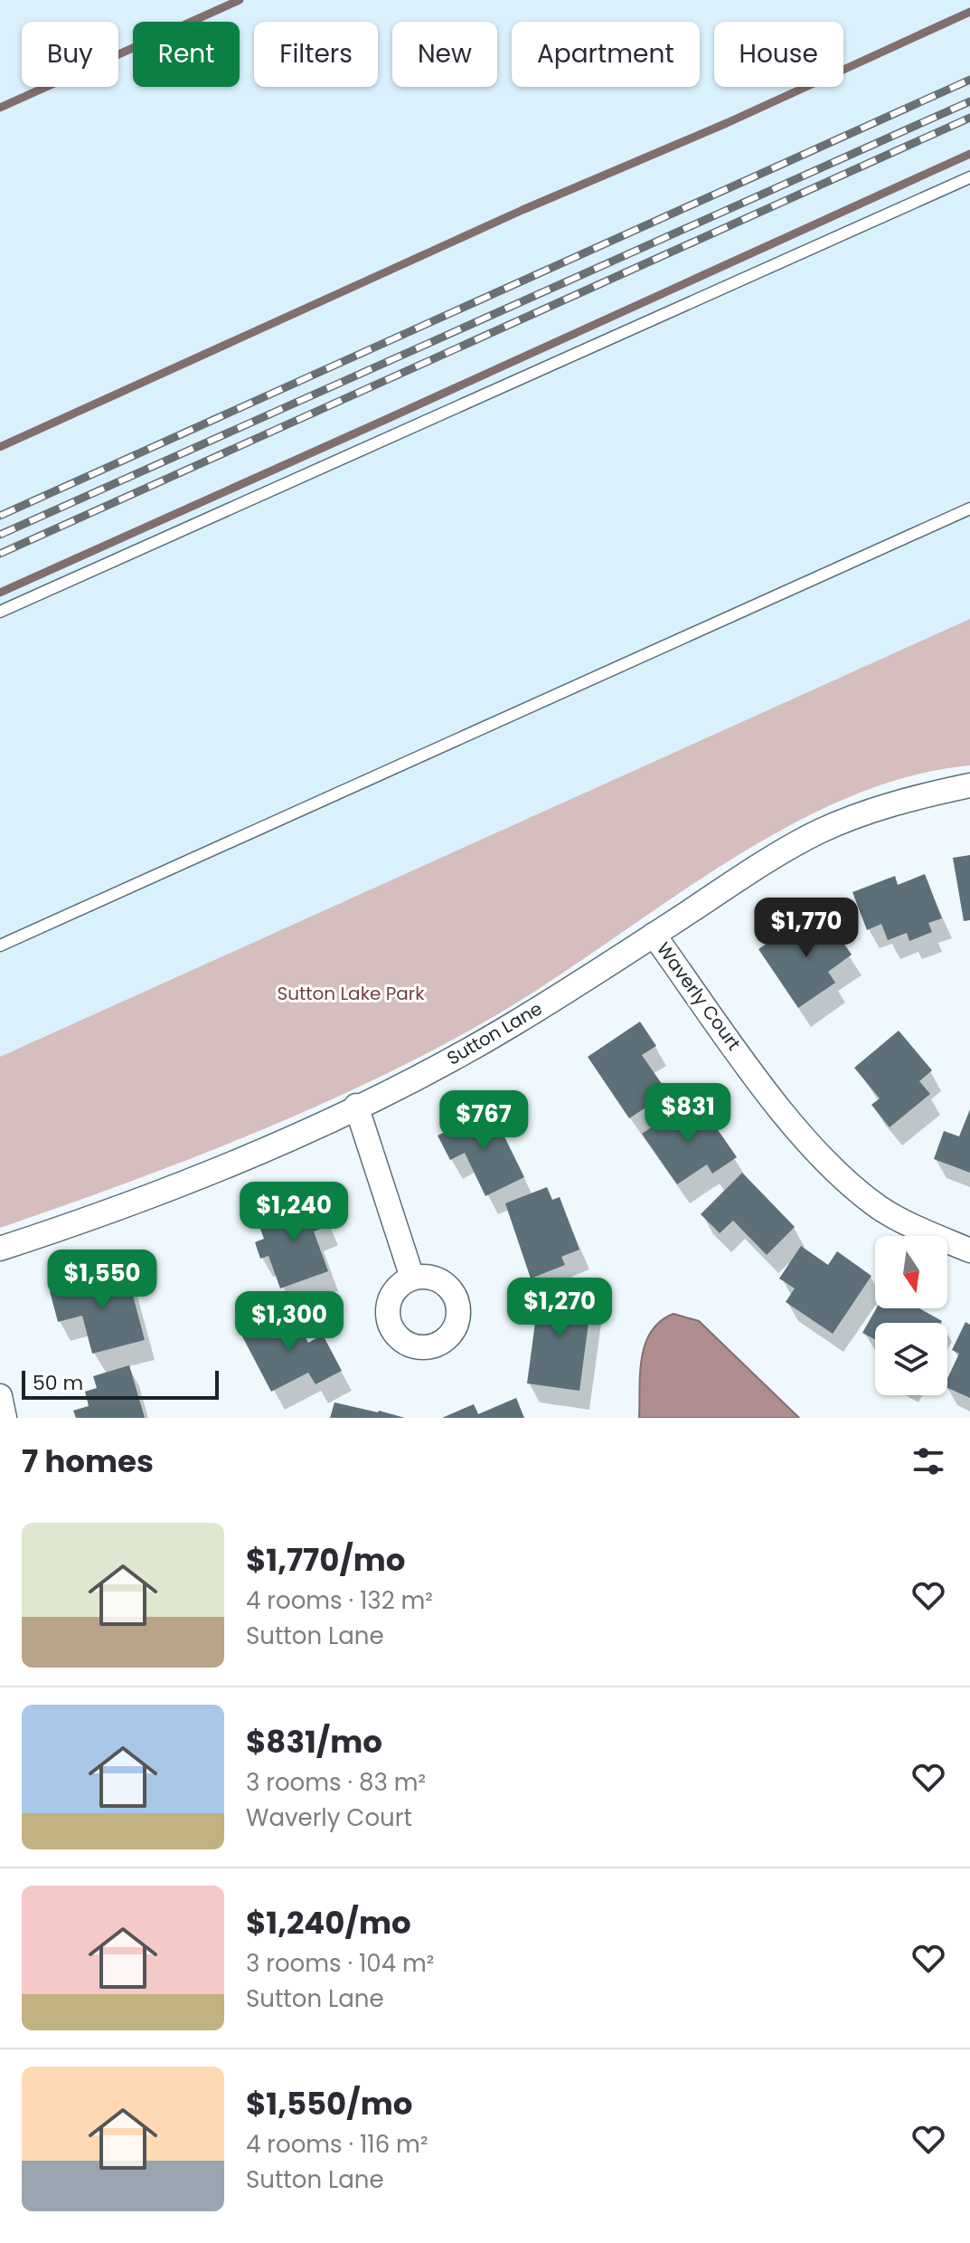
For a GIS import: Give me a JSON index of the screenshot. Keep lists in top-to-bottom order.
{
  "streets": {
    "street": ["Waverly Court", "Sutton Lane"]
  },
  "crossings": [
    ["Waverly Court", "Sutton Lane"]
  ],
  "parks": ["Sutton Lake Park"],
  "scale_bar": "50 m",
  "north": "bottom",
  "page": {
    "chip": [
      "Buy",
      "Rent",
      "Filters",
      "New",
      "Apartment",
      "House"
    ],
    "price": [
      "$1,770",
      "$831",
      "$767",
      "$1,240",
      "$1,550",
      "$1,270",
      "$1,300"
    ],
    "scale": "50 m",
    "heading": "7 homes",
    "list": [
      {
        "name": "$1,770/mo",
        "note": "4 rooms · 132 m² · Sutton Lane"
      },
      {
        "name": "$831/mo",
        "note": "3 rooms · 83 m² · Waverly Court"
      },
      {
        "name": "$1,240/mo",
        "note": "3 rooms · 104 m² · Sutton Lane"
      },
      {
        "name": "$1,550/mo",
        "note": "4 rooms · 116 m² · Sutton Lane"
      }
    ]
  }
}
